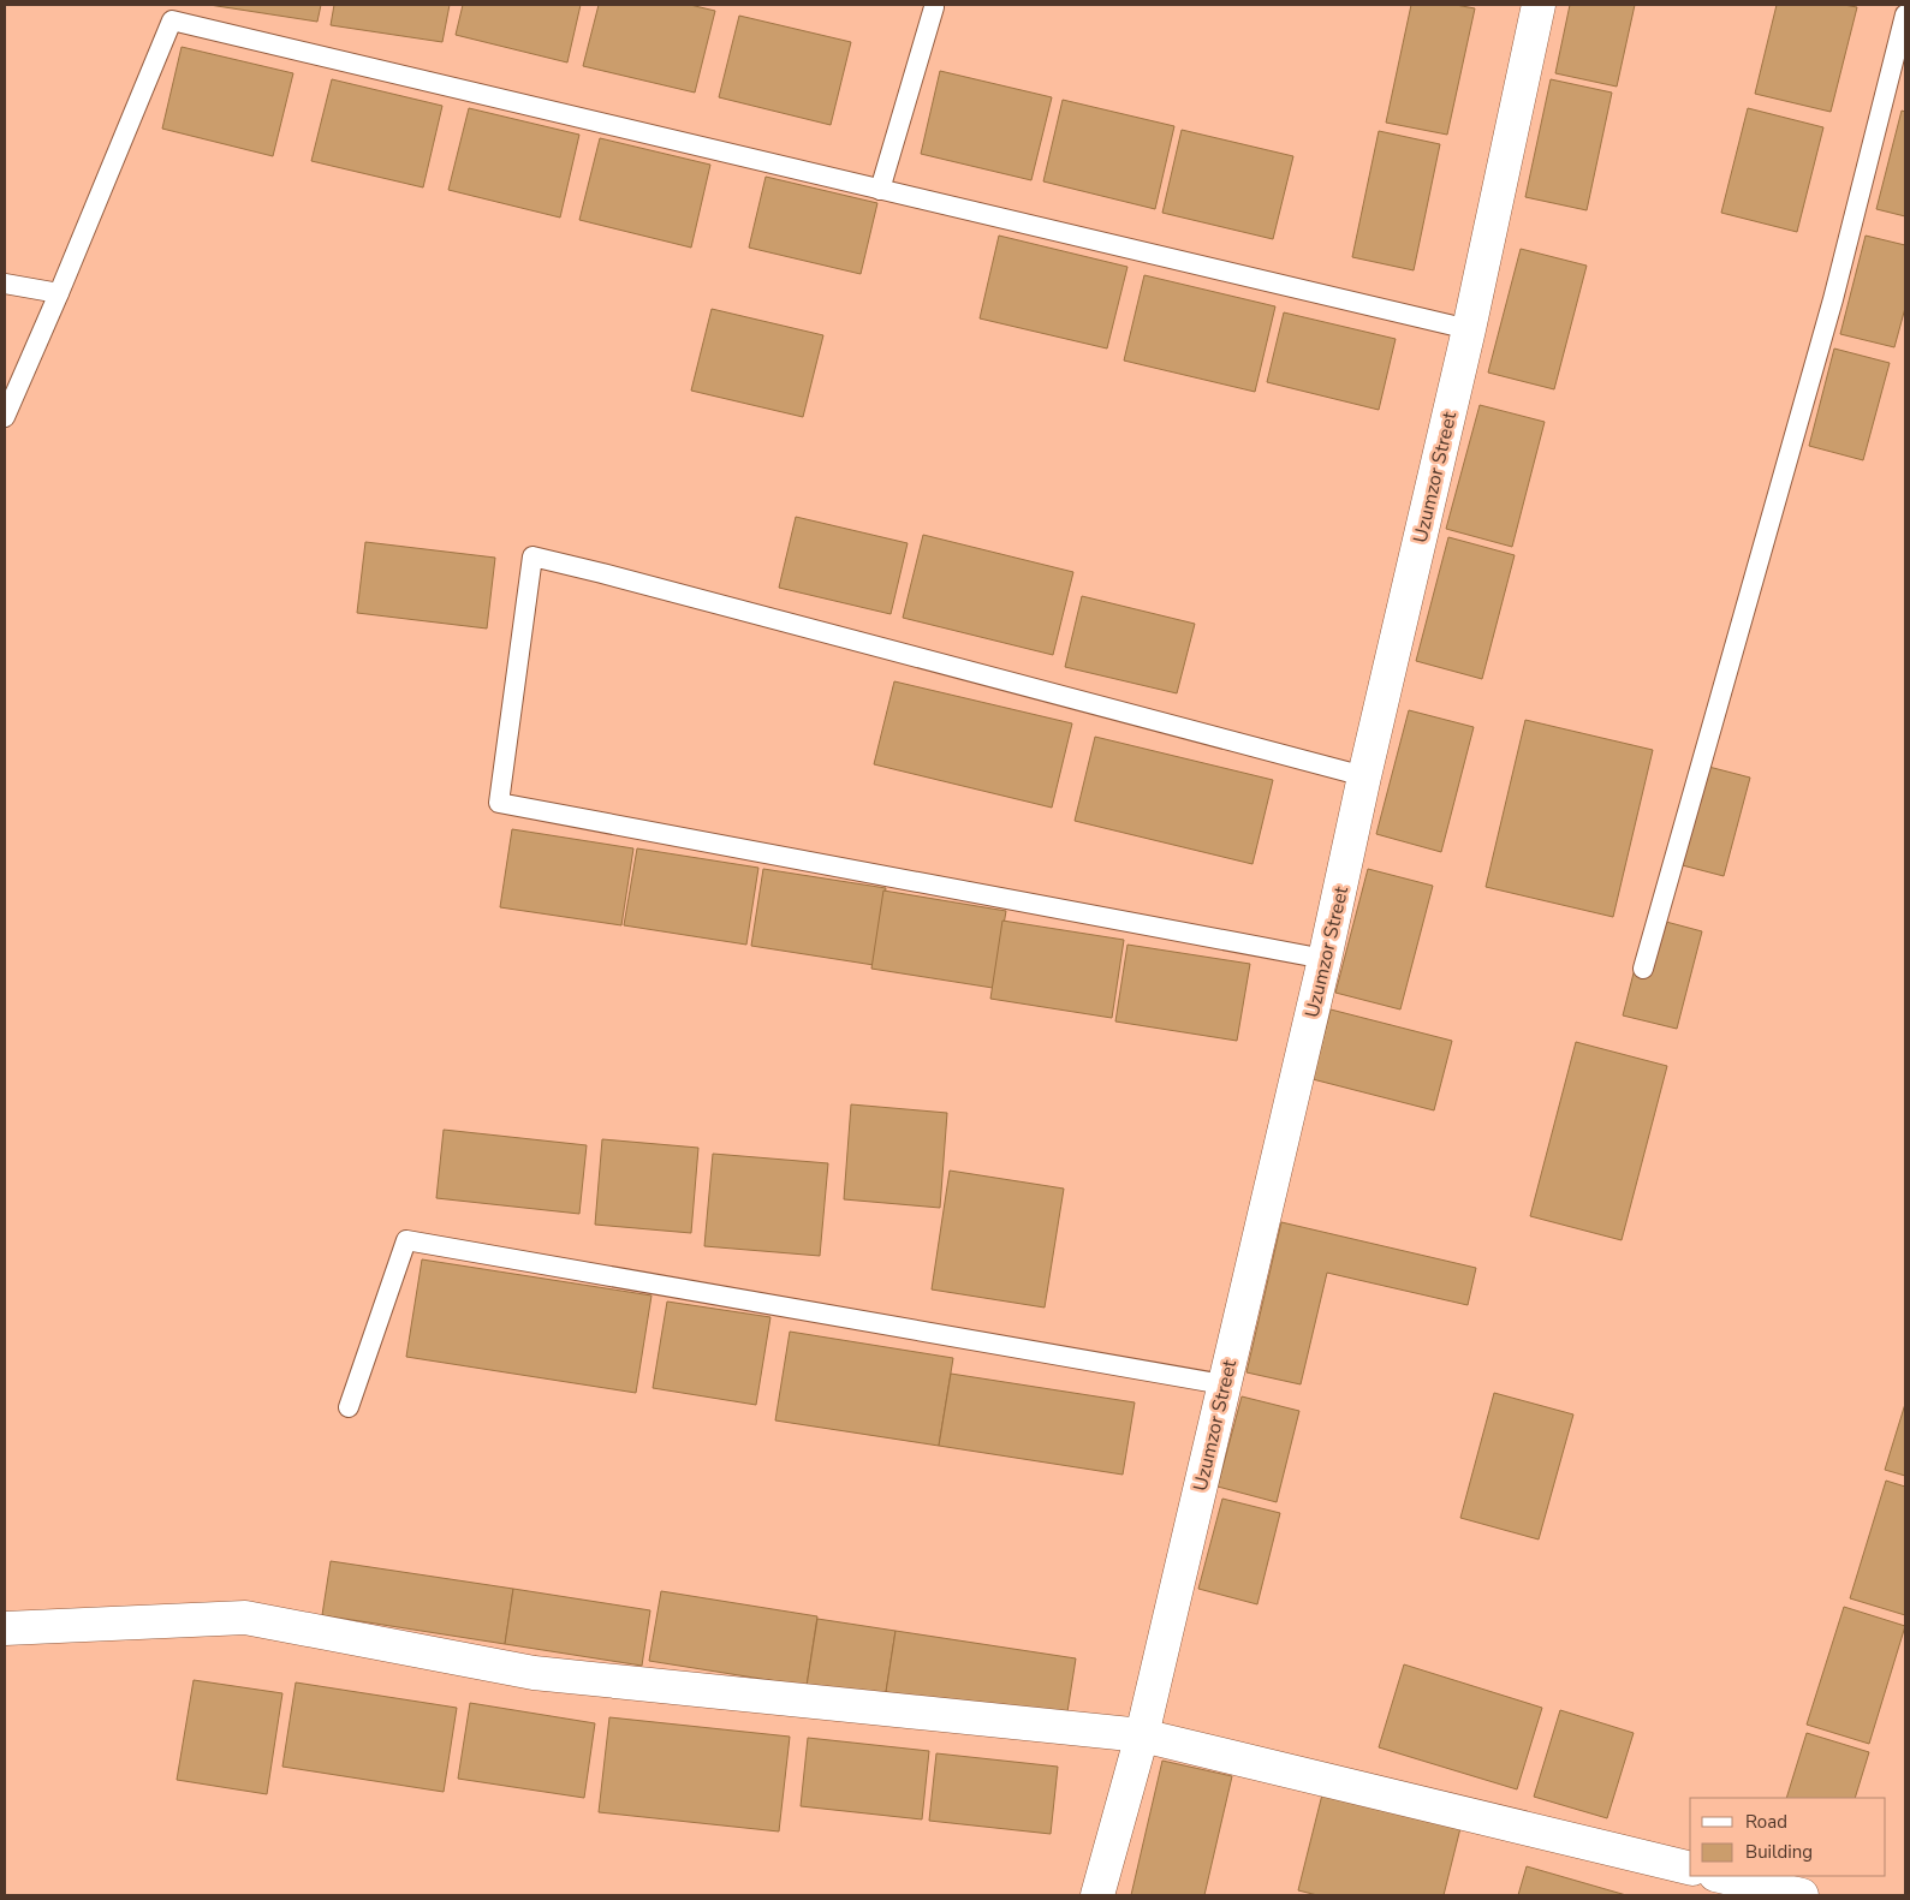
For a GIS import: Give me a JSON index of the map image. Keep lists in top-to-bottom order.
{
  "streets": {
    "street": ["Uzumzor Street"]
  },
  "legend": ["Road", "Building"]
}
